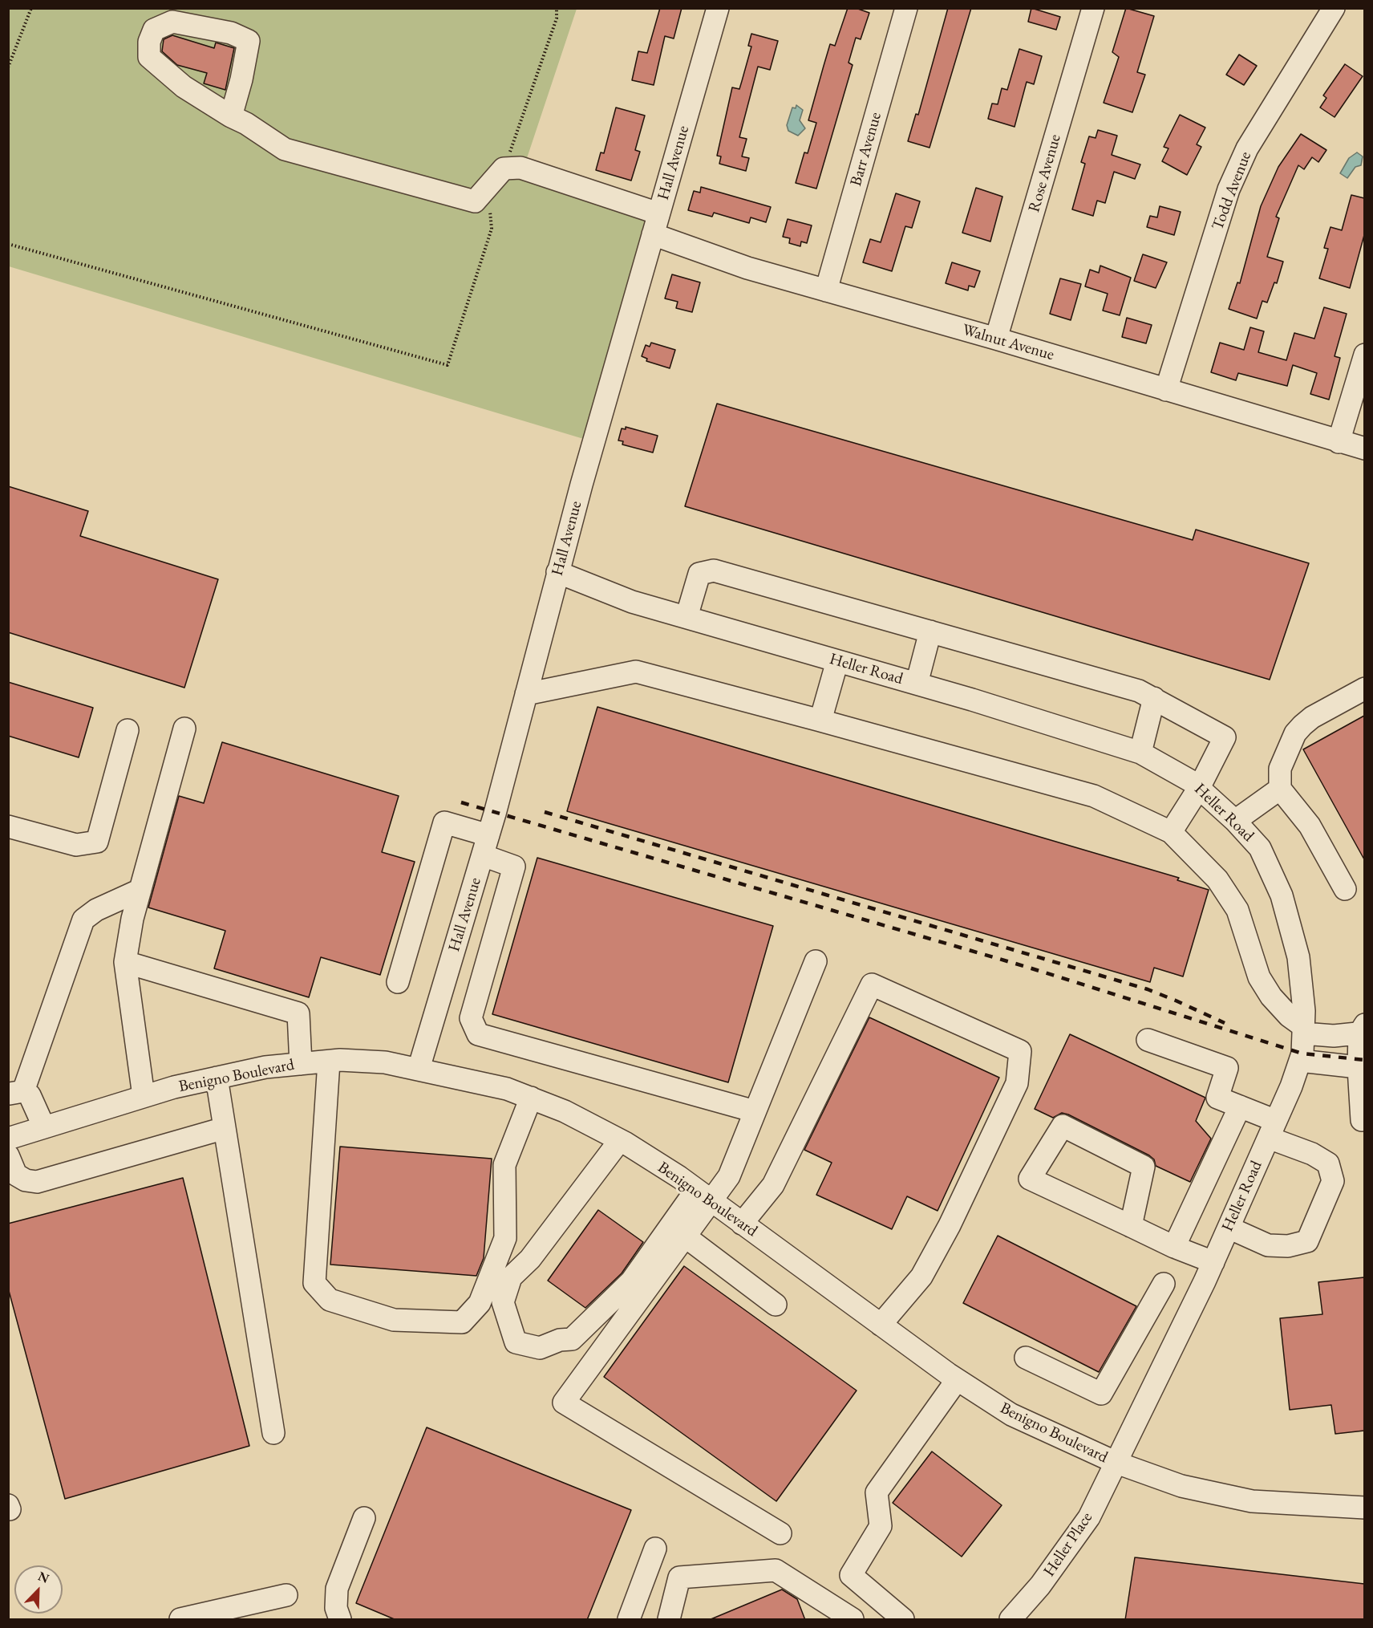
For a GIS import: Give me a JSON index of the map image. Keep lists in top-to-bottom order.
{
  "streets": {
    "street": [
      "Barr Avenue",
      "Hall Avenue",
      "Rose Avenue",
      "Todd Avenue",
      "Walnut Avenue",
      "Heller Road",
      "Benigno Boulevard",
      "Heller Place"
    ]
  },
  "crossings": [
    ["Barr Avenue", "Walnut Avenue"],
    ["Hall Avenue", "Walnut Avenue"],
    ["Hall Avenue", "Heller Road"],
    ["Hall Avenue", "Benigno Boulevard"],
    ["Rose Avenue", "Walnut Avenue"],
    ["Todd Avenue", "Walnut Avenue"],
    ["Heller Road", "Benigno Boulevard"],
    ["Heller Road", "Heller Place"],
    ["Benigno Boulevard", "Heller Place"]
  ],
  "north": "top right"
}
